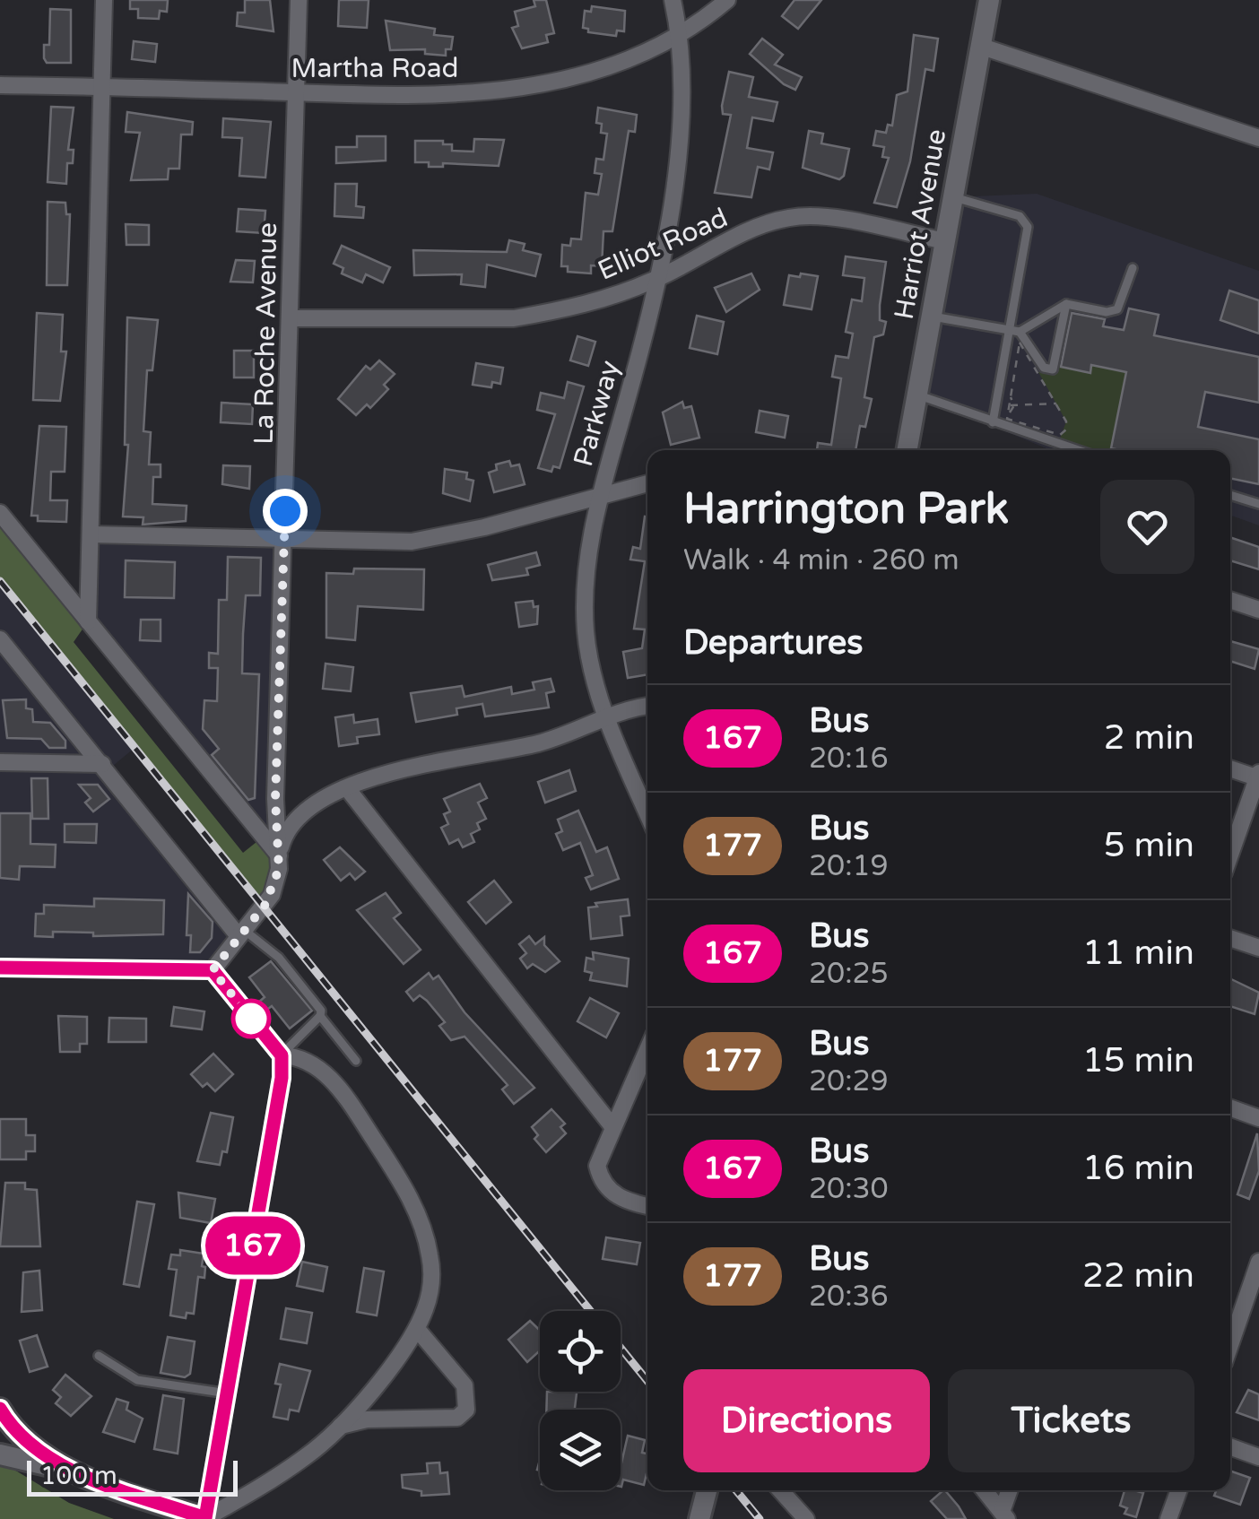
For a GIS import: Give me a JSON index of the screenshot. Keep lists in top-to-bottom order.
{
  "streets": {
    "street": [
      "Martha Road",
      "Harriot Avenue",
      "Elliot Road",
      "La Roche Avenue",
      "Parkway"
    ]
  },
  "crossings": [
    ["Martha Road", "La Roche Avenue"],
    ["Martha Road", "Parkway"],
    ["Harriot Avenue", "Elliot Road"],
    ["Elliot Road", "La Roche Avenue"],
    ["Elliot Road", "Parkway"]
  ],
  "lines": ["bus line 167"],
  "scale_bar": "100 m",
  "page": {
    "on_map": "167",
    "heading": [
      ["Harrington Park", "Walk · 4 min · 260 m"],
      "Departures"
    ],
    "list": [
      {
        "mark": "167",
        "name": "Bus",
        "note": "20:16",
        "value": "2 min"
      },
      {
        "mark": "177",
        "name": "Bus",
        "note": "20:19",
        "value": "5 min"
      },
      {
        "mark": "167",
        "name": "Bus",
        "note": "20:25",
        "value": "11 min"
      },
      {
        "mark": "177",
        "name": "Bus",
        "note": "20:29",
        "value": "15 min"
      },
      {
        "mark": "167",
        "name": "Bus",
        "note": "20:30",
        "value": "16 min"
      },
      {
        "mark": "177",
        "name": "Bus",
        "note": "20:36",
        "value": "22 min"
      }
    ],
    "buttons": ["Directions", "Tickets"],
    "scale": "100 m"
  }
}
